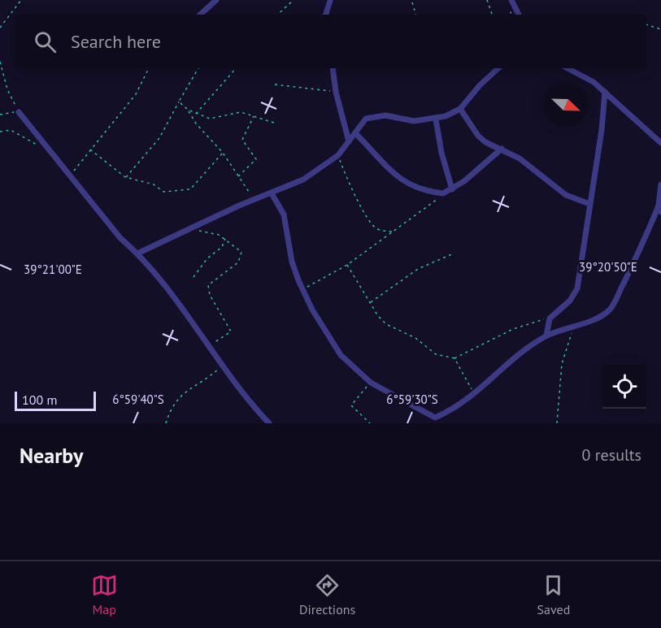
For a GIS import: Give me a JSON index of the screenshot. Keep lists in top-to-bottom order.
{
  "scale_bar": "100 m",
  "north": "bottom right",
  "page": {
    "search": "Search here",
    "scale": "100 m",
    "heading": ["Nearby", "0 results"],
    "nav": ["Map", "Directions", "Saved"]
  },
  "coordinates": [
    "39°20'50\"E",
    "39°21'00\"E",
    "6°59'40\"S",
    "6°59'30\"S"
  ]
}
